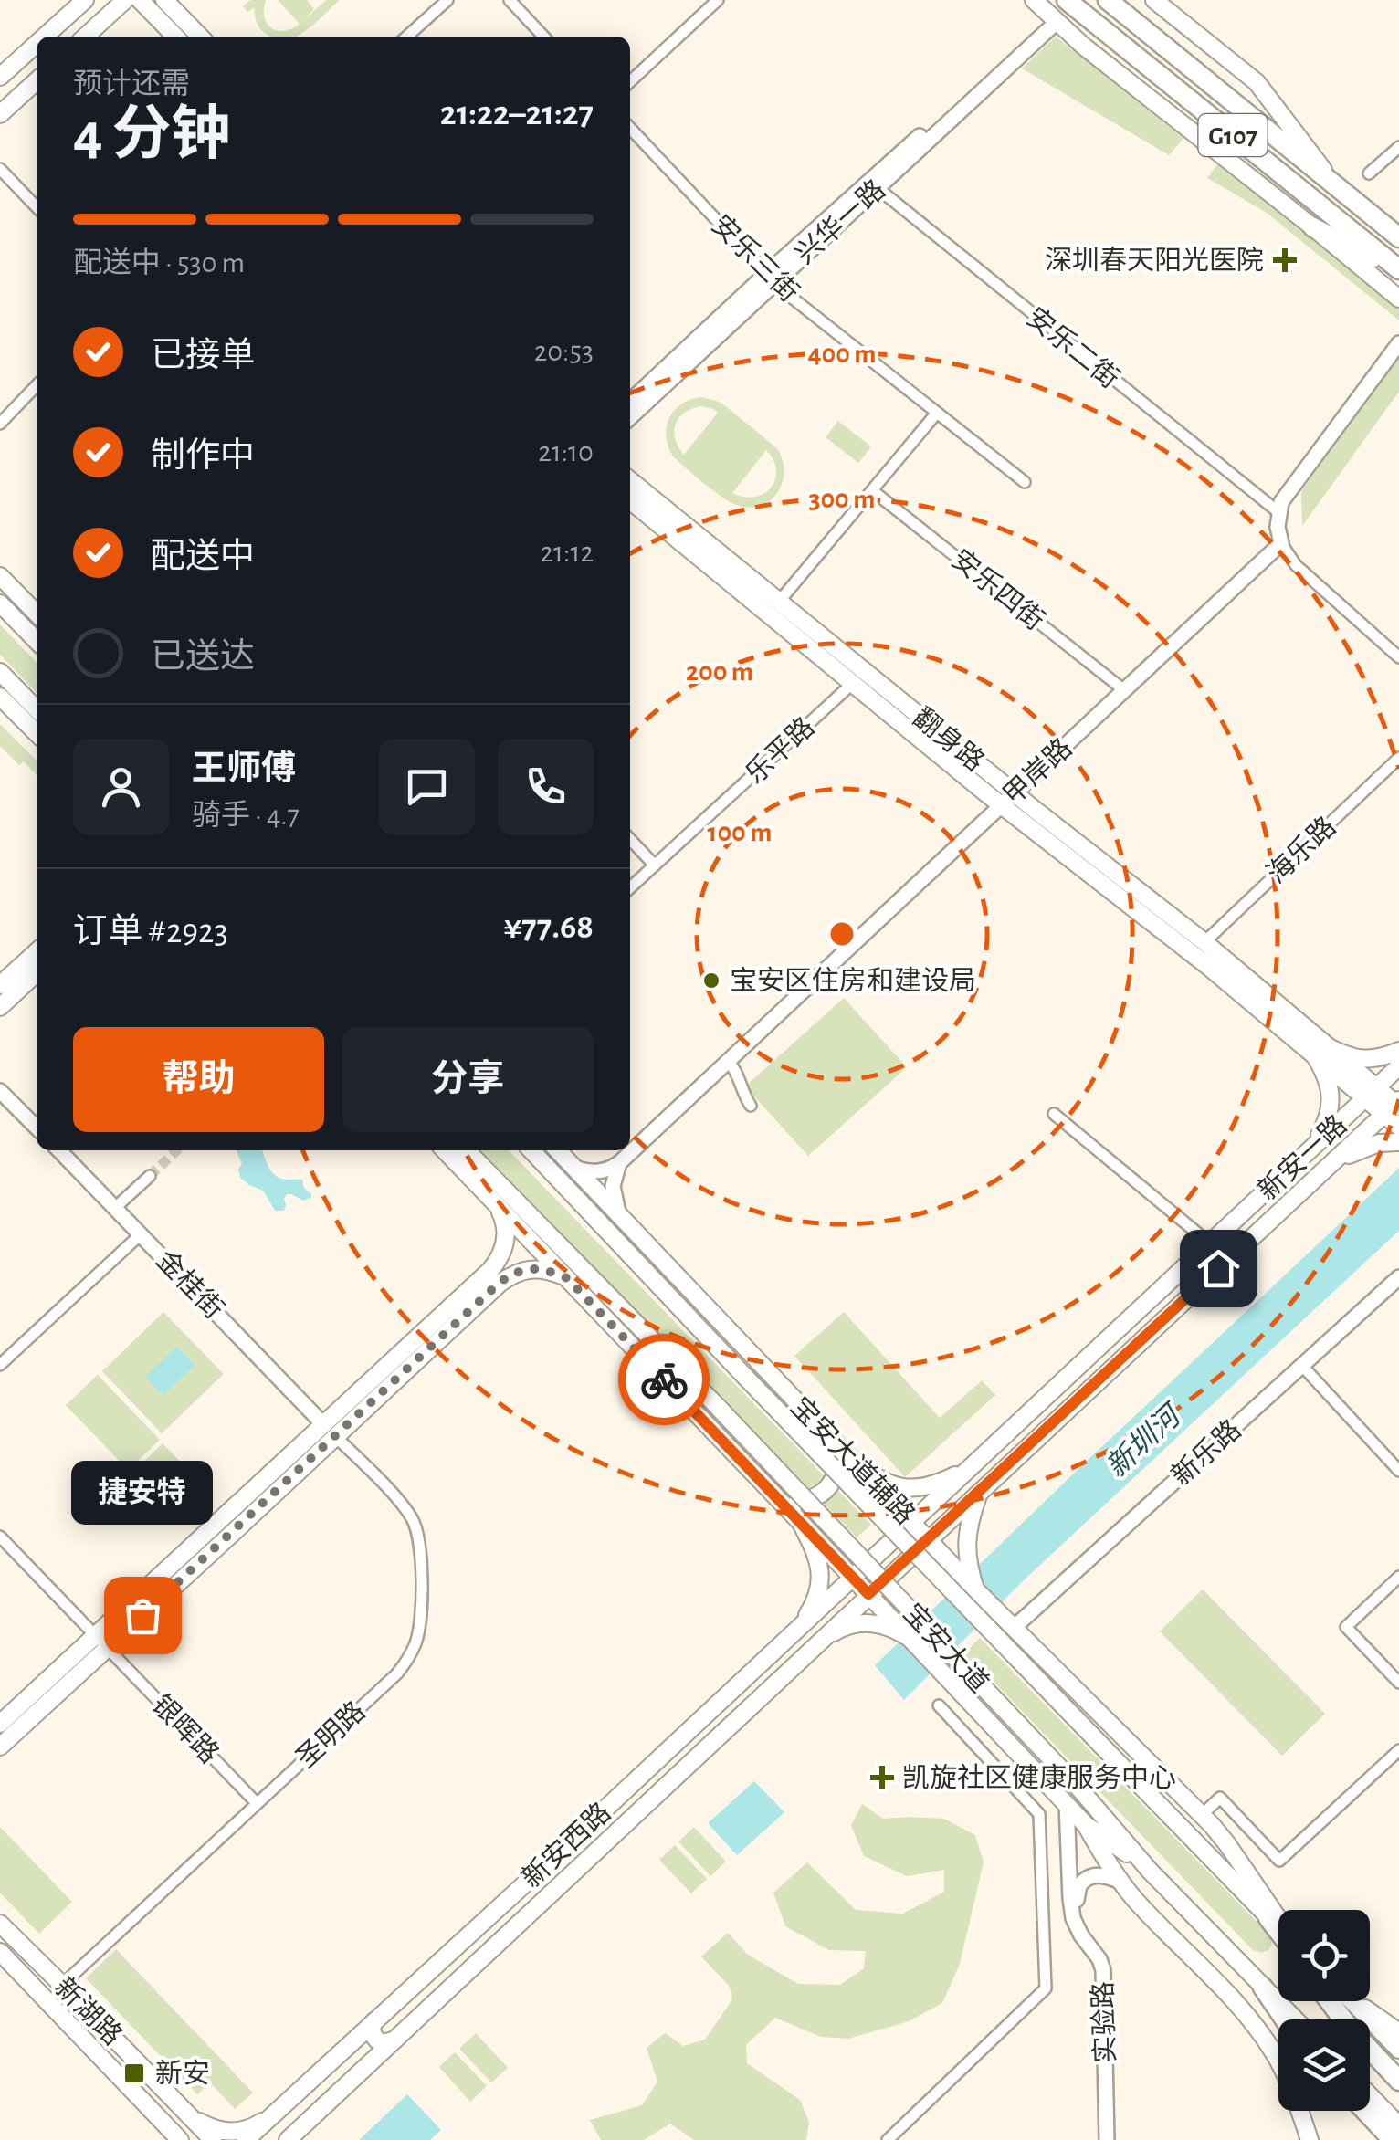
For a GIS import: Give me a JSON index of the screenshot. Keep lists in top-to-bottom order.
{
  "streets": {
    "highway": ["G107"],
    "main road": [
      "翻身路",
      "新安一路",
      "宝安大道辅路",
      "宝安大道",
      "新安西路",
      "新湖路"
    ],
    "street": [
      "兴华一路",
      "安乐三街",
      "安乐二街",
      "安乐四街",
      "乐平路",
      "甲岸路",
      "海乐路",
      "金桂街",
      "新乐路",
      "银晖路",
      "圣明路",
      "实验路"
    ]
  },
  "crossings": [
    ["兴华一路", "安乐三街"],
    ["兴华一路", "安乐二街"],
    ["安乐四街", "甲岸路"],
    ["翻身路", "乐平路"],
    ["翻身路", "甲岸路"],
    ["翻身路", "海乐路"],
    ["翻身路", "新安一路"],
    ["新安一路", "宝安大道辅路"],
    ["新安一路", "新安西路"],
    ["金桂街", "圣明路"],
    ["银晖路", "圣明路"],
    ["圣明路", "新湖路"]
  ],
  "water": ["新圳河"],
  "places": {
    "health": ["深圳春天阳光医院", "凯旋社区健康服务中心"],
    "other": ["宝安区住房和建设局", "捷安特"],
    "transit": ["新安"]
  },
  "page": {
    "heading": ["4 分钟", "预计还需", "21:22–21:27"],
    "panel": [
      "王师傅",
      "骑手 · 4.7",
      "订单 #2923",
      "¥77.68"
    ],
    "bar": "配送中 · 530 m",
    "list": [
      ["已接单", "20:53"],
      ["制作中", "21:10"],
      ["配送中", "21:12"],
      "已送达"
    ],
    "buttons": ["帮助", "分享"],
    "bubble": "捷安特"
  },
  "rings": [
    "400 m",
    "300 m",
    "200 m",
    "100 m"
  ]
}
